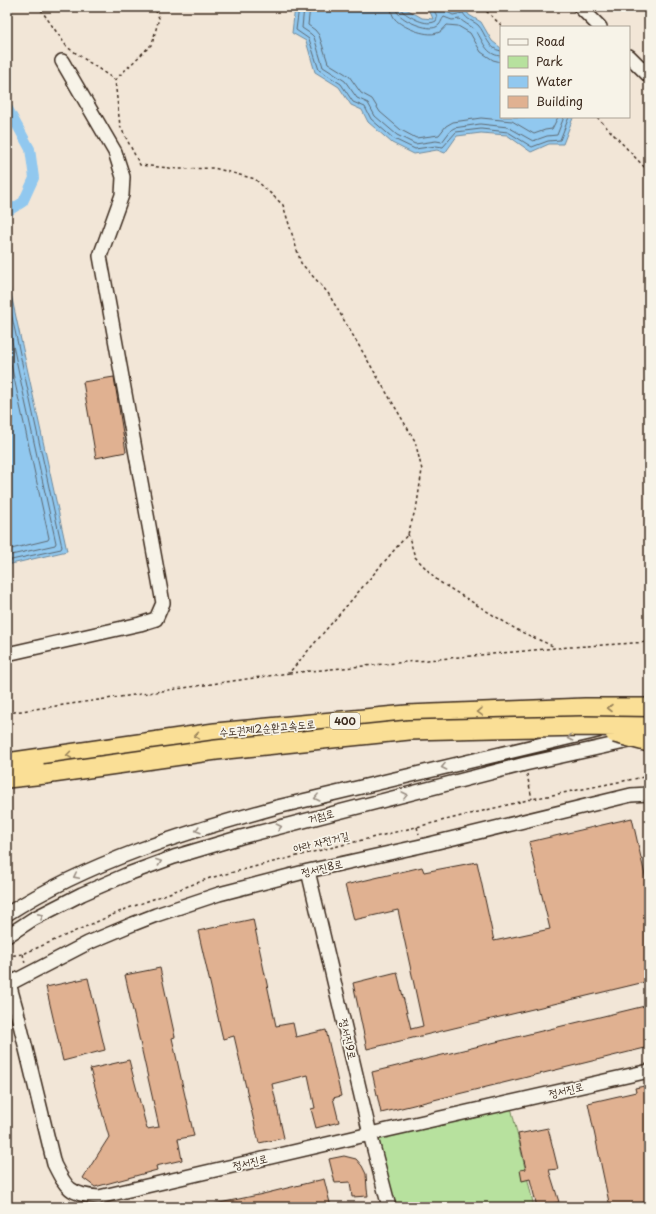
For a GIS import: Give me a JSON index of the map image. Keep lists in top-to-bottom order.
{
  "streets": {
    "highway": ["400", "수도권제2순환고속도로"],
    "street": [
      "거첨로",
      "정서진8로",
      "정서진9로",
      "정서진로"
    ],
    "path": ["아라 자전거길"]
  },
  "crossings": [
    ["정서진8로", "정서진9로"],
    ["정서진8로", "정서진로"],
    ["정서진9로", "정서진로"]
  ],
  "legend": [
    "Road",
    "Park",
    "Water",
    "Building"
  ]
}
